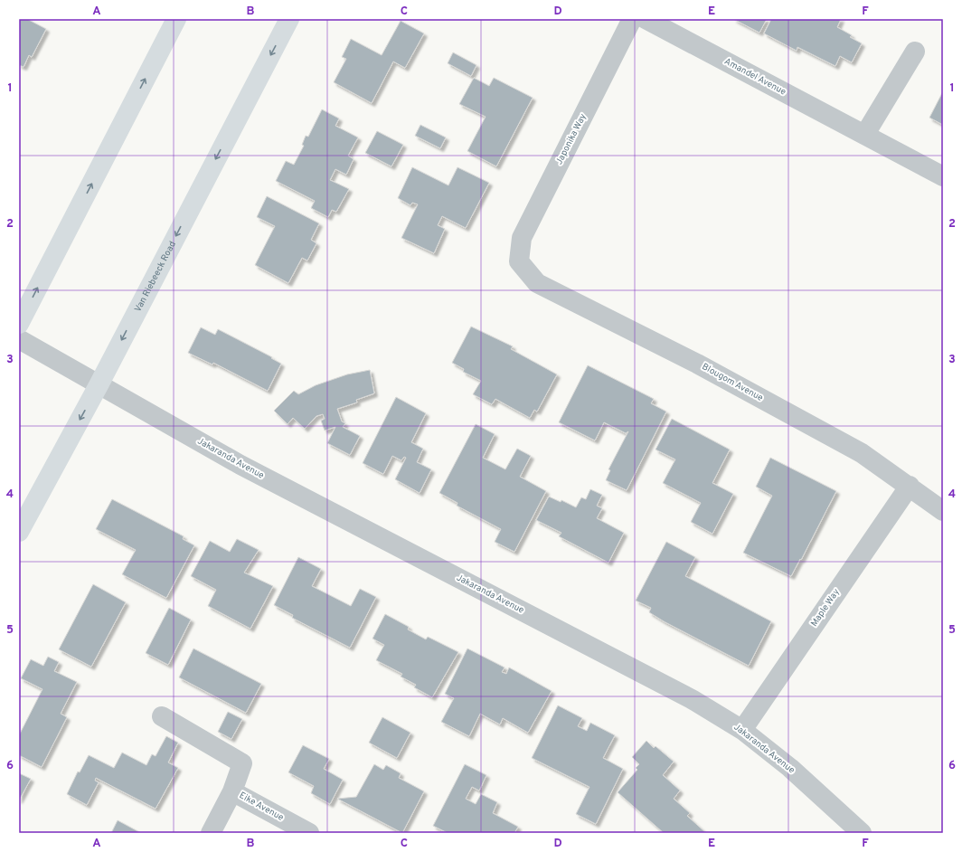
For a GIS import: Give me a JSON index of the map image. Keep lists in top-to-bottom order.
{
  "streets": {
    "main road": ["Van Riebeeck Road"],
    "street": [
      "Amandel Avenue",
      "Japonika Way",
      "Blougom Avenue",
      "Jakaranda Avenue",
      "Maple Way",
      "Eike Avenue"
    ]
  },
  "crossings": [
    ["Japonika Way", "Blougom Avenue"],
    ["Van Riebeeck Road", "Jakaranda Avenue"],
    ["Blougom Avenue", "Maple Way"],
    ["Jakaranda Avenue", "Maple Way"]
  ],
  "grid": {
    "columns": [
      "A",
      "B",
      "C",
      "D",
      "E",
      "F"
    ],
    "rows": [
      "1",
      "2",
      "3",
      "4",
      "5",
      "6"
    ]
  }
}
